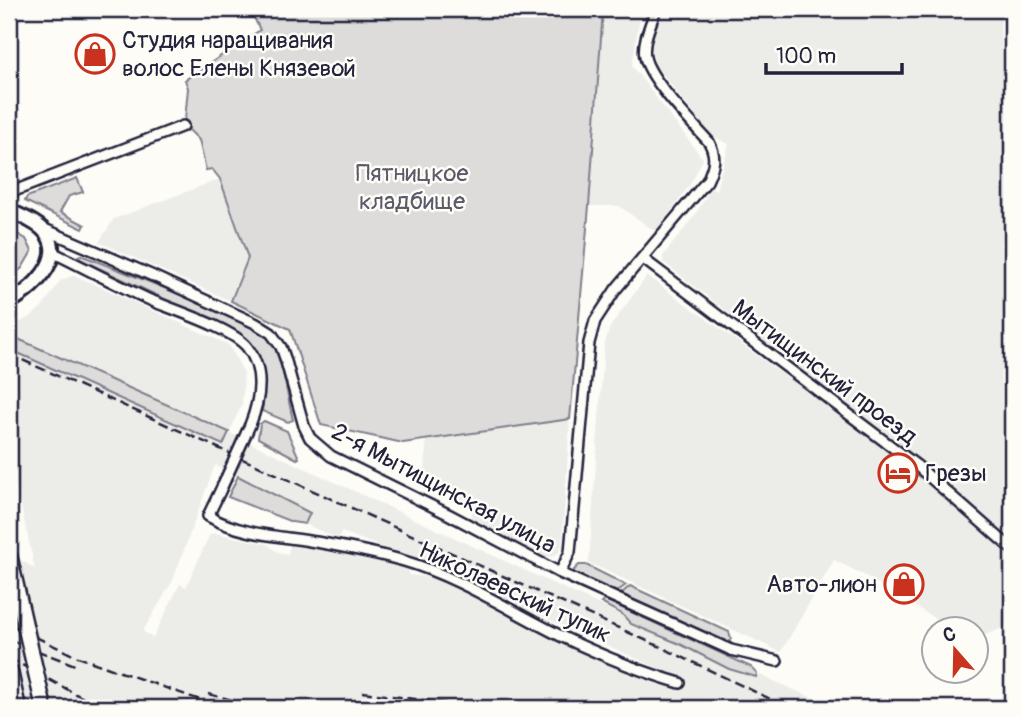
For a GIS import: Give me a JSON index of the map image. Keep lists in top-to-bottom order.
{
  "streets": {
    "street": ["Мытищинский проезд", "2-я Мытищинская улица", "Николаевский тупик"]
  },
  "parks": ["Пятницкое кладбище"],
  "places": {
    "shop": ["Студия наращивания волос Елены Князевой", "Авто-лион"],
    "hotel": ["Грезы"]
  },
  "scale_bar": "100 m",
  "north": "top"
}
